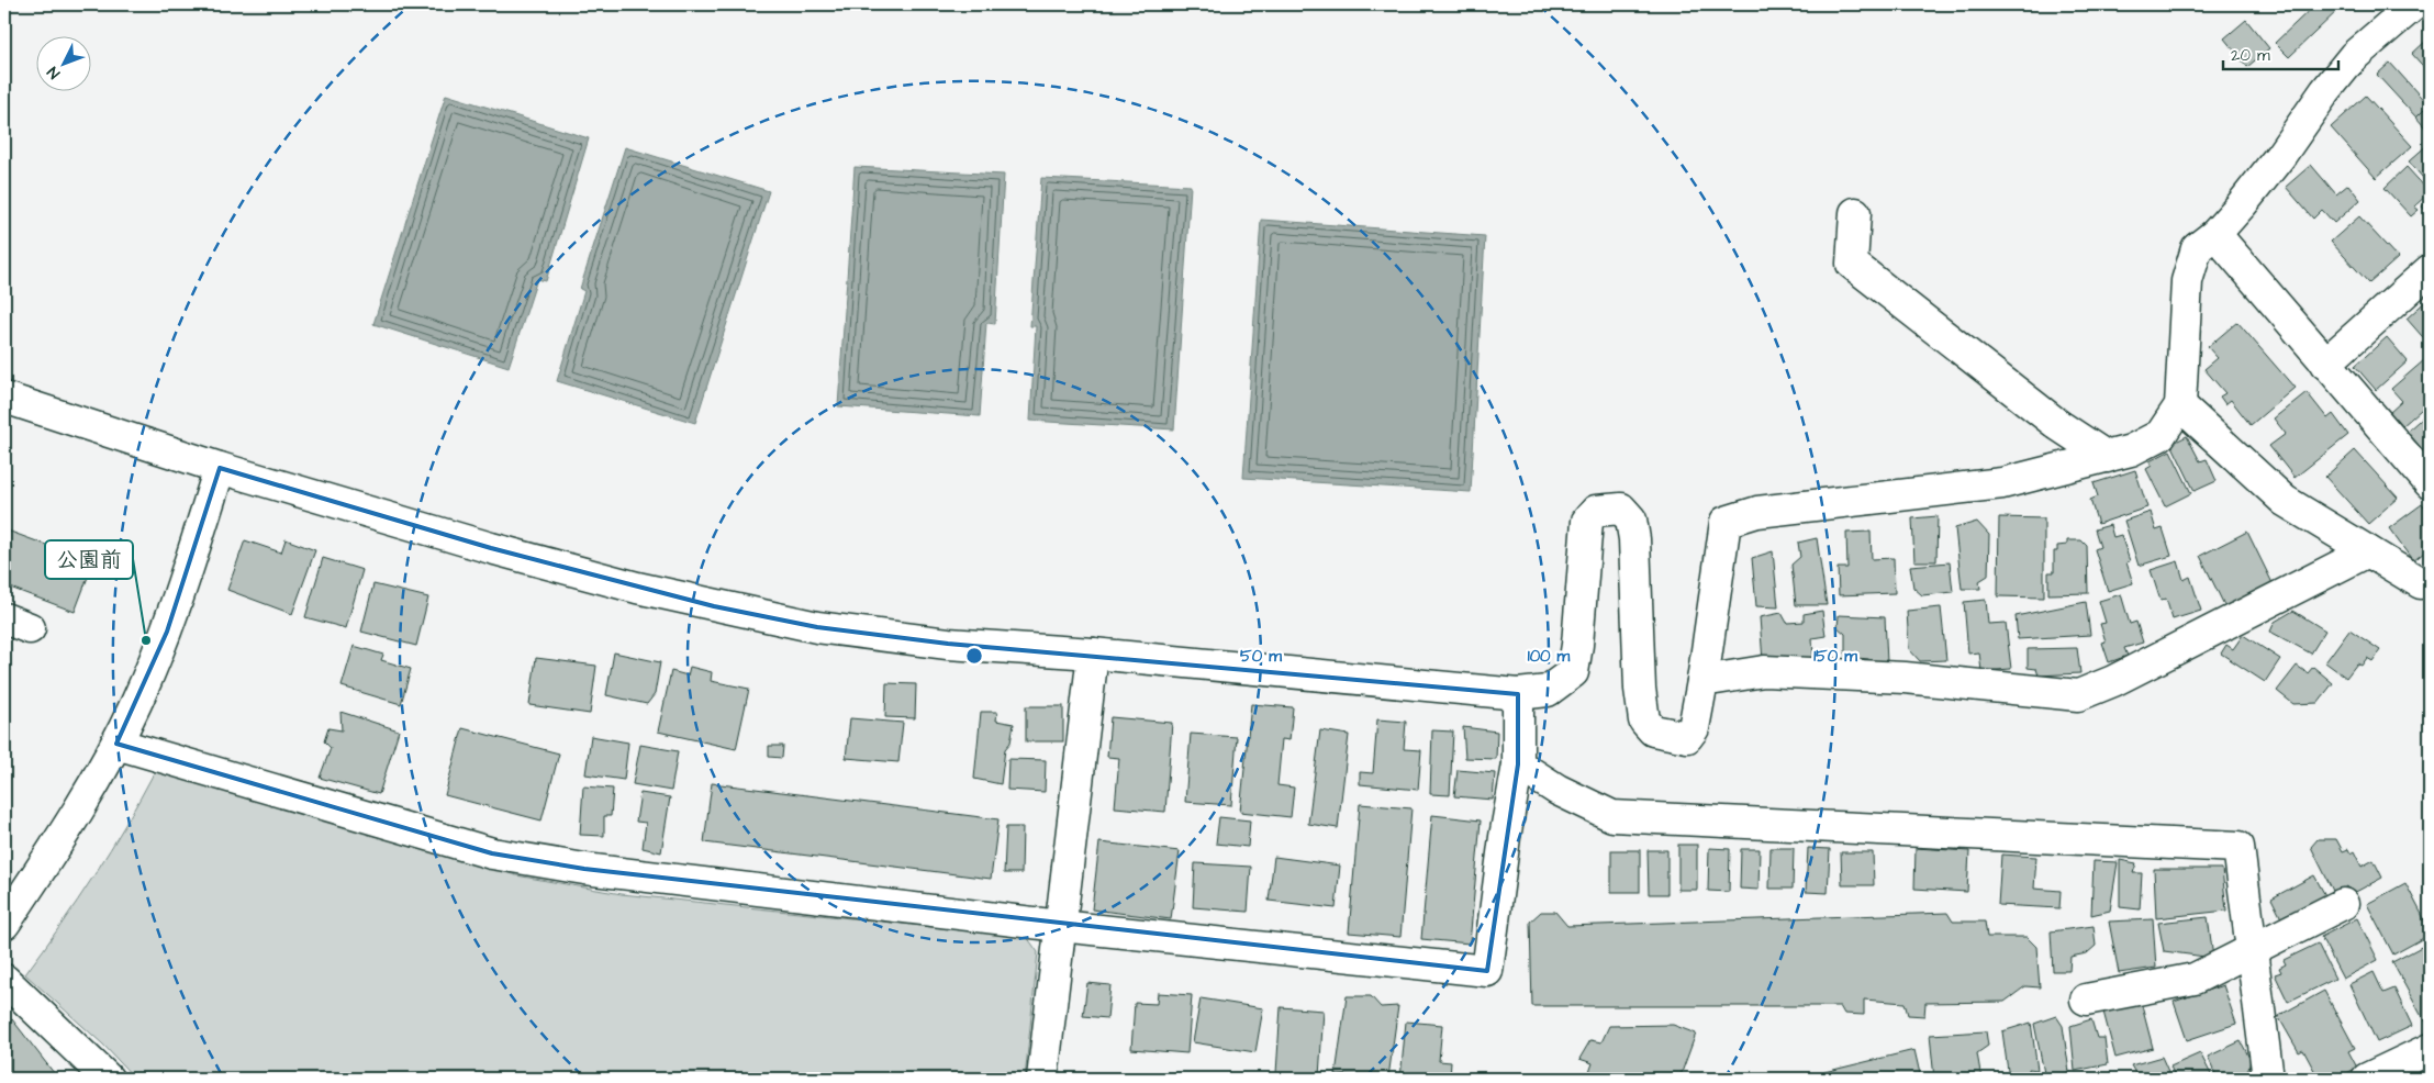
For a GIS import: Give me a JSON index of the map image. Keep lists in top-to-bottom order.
{
  "places": ["公園前"],
  "scale_bar": "20 m",
  "north": "bottom left",
  "rings": ["50 m", "100 m", "150 m"]
}
